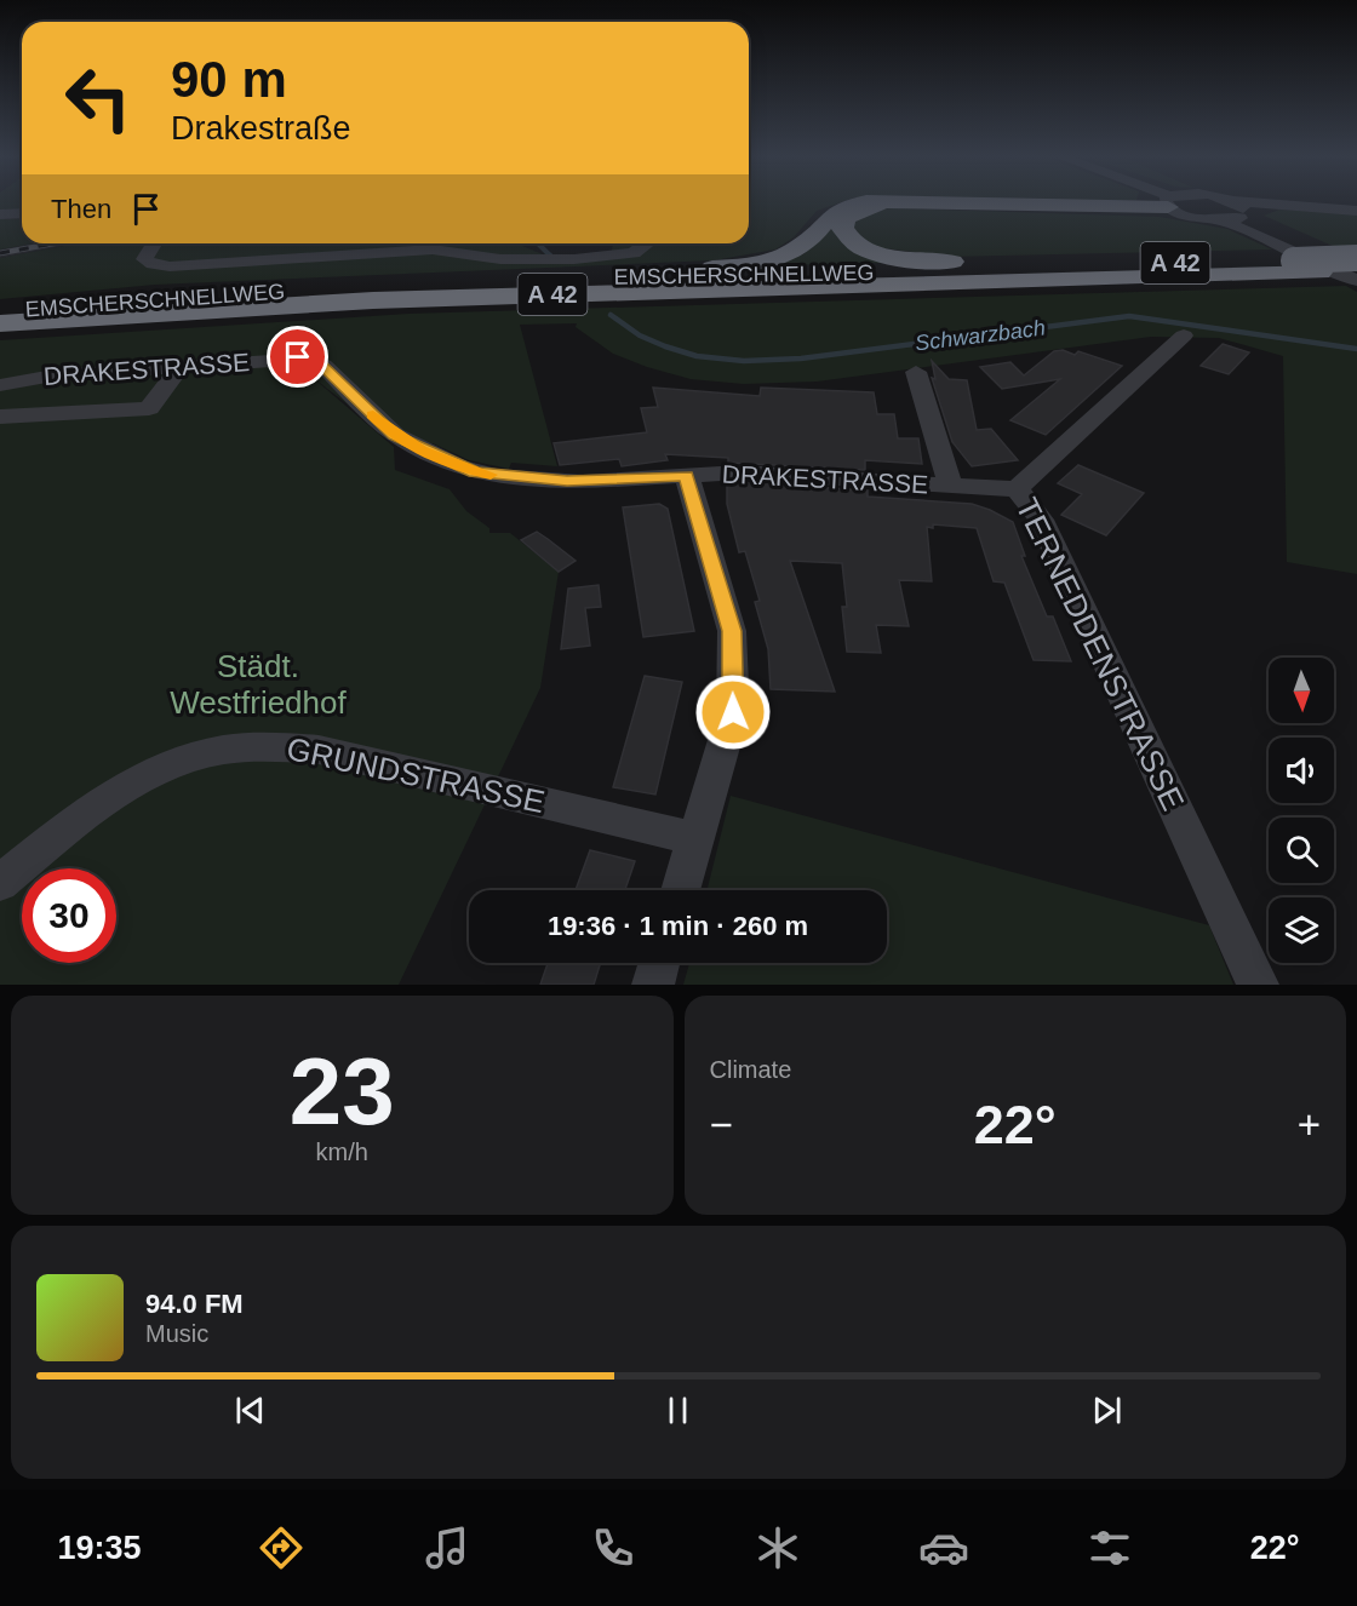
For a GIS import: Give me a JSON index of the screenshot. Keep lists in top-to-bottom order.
{
  "streets": {
    "highway": ["A 42", "EMSCHERSCHNELLWEG"],
    "street": ["DRAKESTRASSE", "TERNEDDENSTRASSE", "GRUNDSTRASSE"]
  },
  "crossings": [
    ["DRAKESTRASSE", "TERNEDDENSTRASSE"]
  ],
  "water": ["Schwarzbach"],
  "parks": ["Städt. Westfriedhof"],
  "north": "bottom",
  "page": {
    "turn": ["90 m", "Drakestraße"],
    "then": "Then",
    "limit": "30",
    "trip": "19:36 · 1 min · 260 m",
    "tile": [
      ["23", "km/h"],
      "Climate"
    ],
    "heat": ["−", "22°", "+"],
    "song": ["94.0 FM", "Music"],
    "tabs": ["19:35", "22°"]
  }
}
